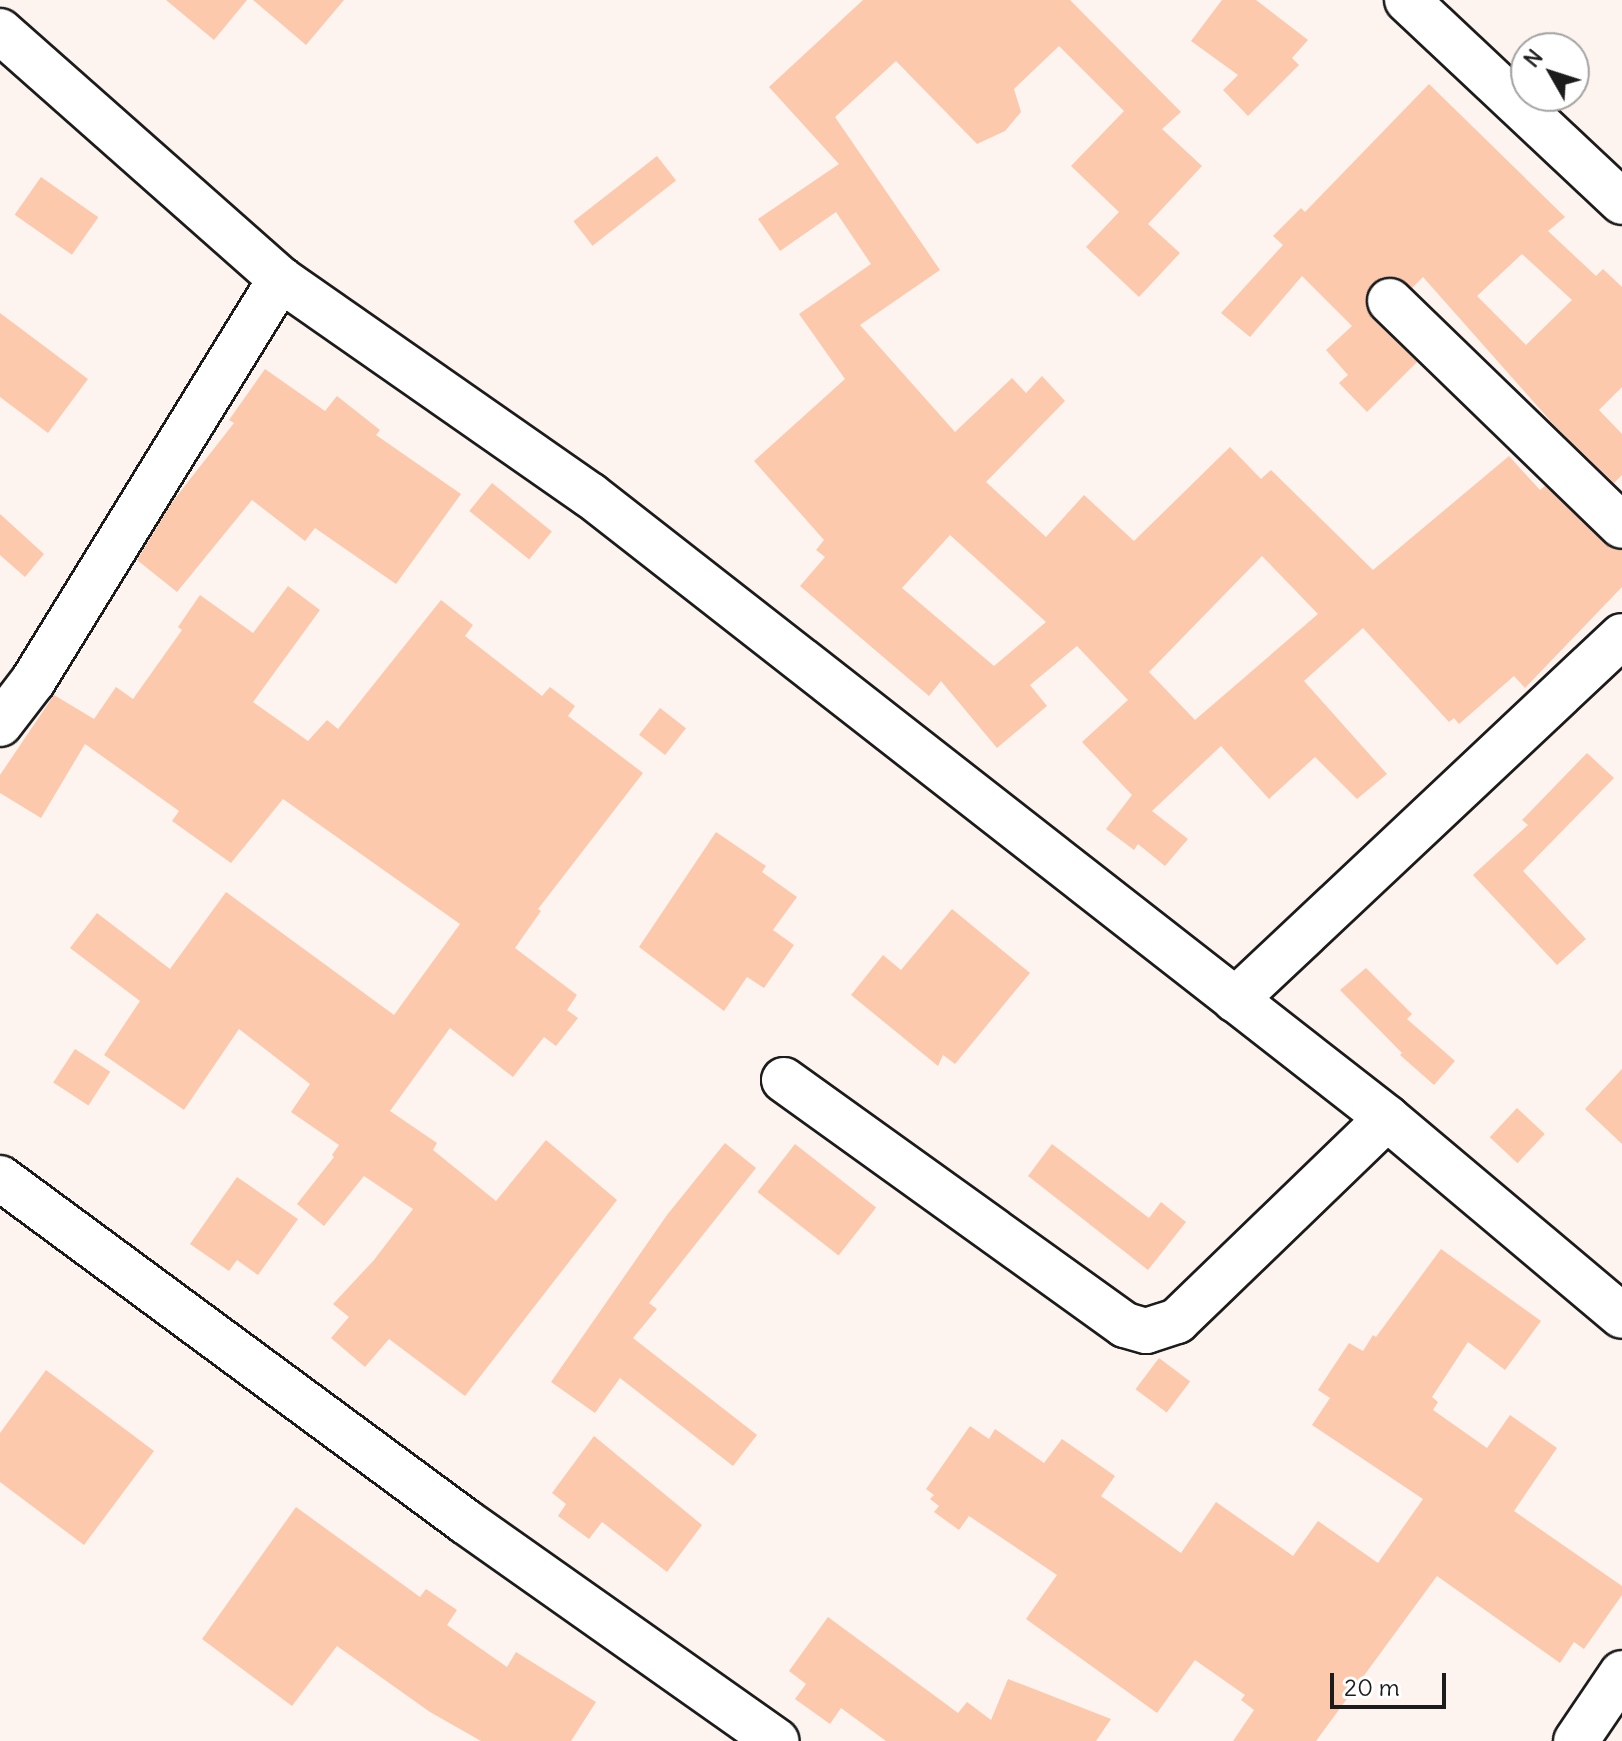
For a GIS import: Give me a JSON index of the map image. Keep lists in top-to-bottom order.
{
  "scale_bar": "20 m",
  "north": "top left"
}
